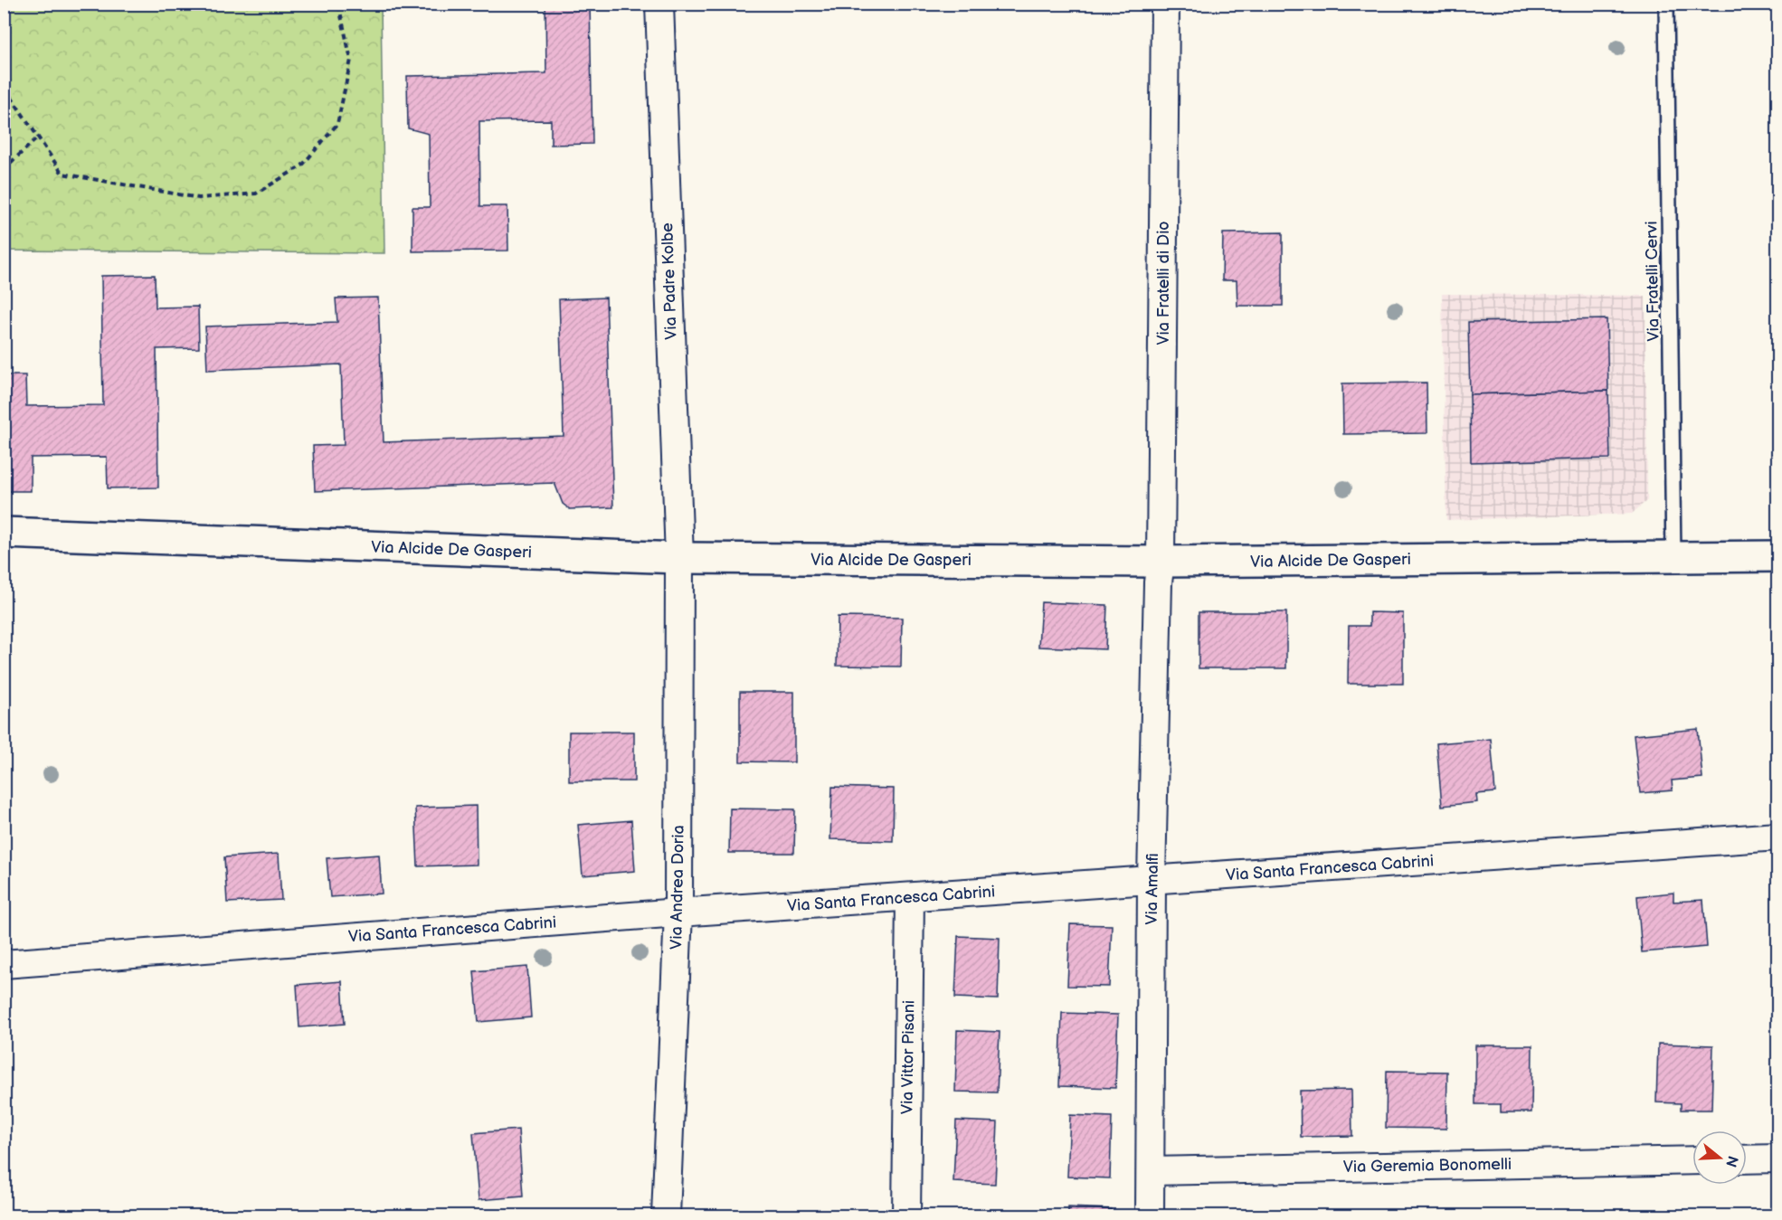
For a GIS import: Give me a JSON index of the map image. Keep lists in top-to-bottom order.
{
  "streets": {
    "street": [
      "Via Padre Kolbe",
      "Via Fratelli di Dio",
      "Via Alcide De Gasperi",
      "Via Santa Francesca Cabrini",
      "Via Andrea Doria",
      "Via Amalfi",
      "Via Vittor Pisani",
      "Via Geremia Bonomelli"
    ],
    "lane": ["Via Fratelli Cervi"]
  },
  "crossings": [
    ["Via Padre Kolbe", "Via Alcide De Gasperi"],
    ["Via Padre Kolbe", "Via Andrea Doria"],
    ["Via Fratelli Cervi", "Via Alcide De Gasperi"],
    ["Via Fratelli di Dio", "Via Alcide De Gasperi"],
    ["Via Fratelli di Dio", "Via Amalfi"],
    ["Via Alcide De Gasperi", "Via Andrea Doria"],
    ["Via Alcide De Gasperi", "Via Amalfi"],
    ["Via Santa Francesca Cabrini", "Via Andrea Doria"],
    ["Via Santa Francesca Cabrini", "Via Amalfi"],
    ["Via Santa Francesca Cabrini", "Via Vittor Pisani"],
    ["Via Amalfi", "Via Geremia Bonomelli"]
  ],
  "north": "right"
}
